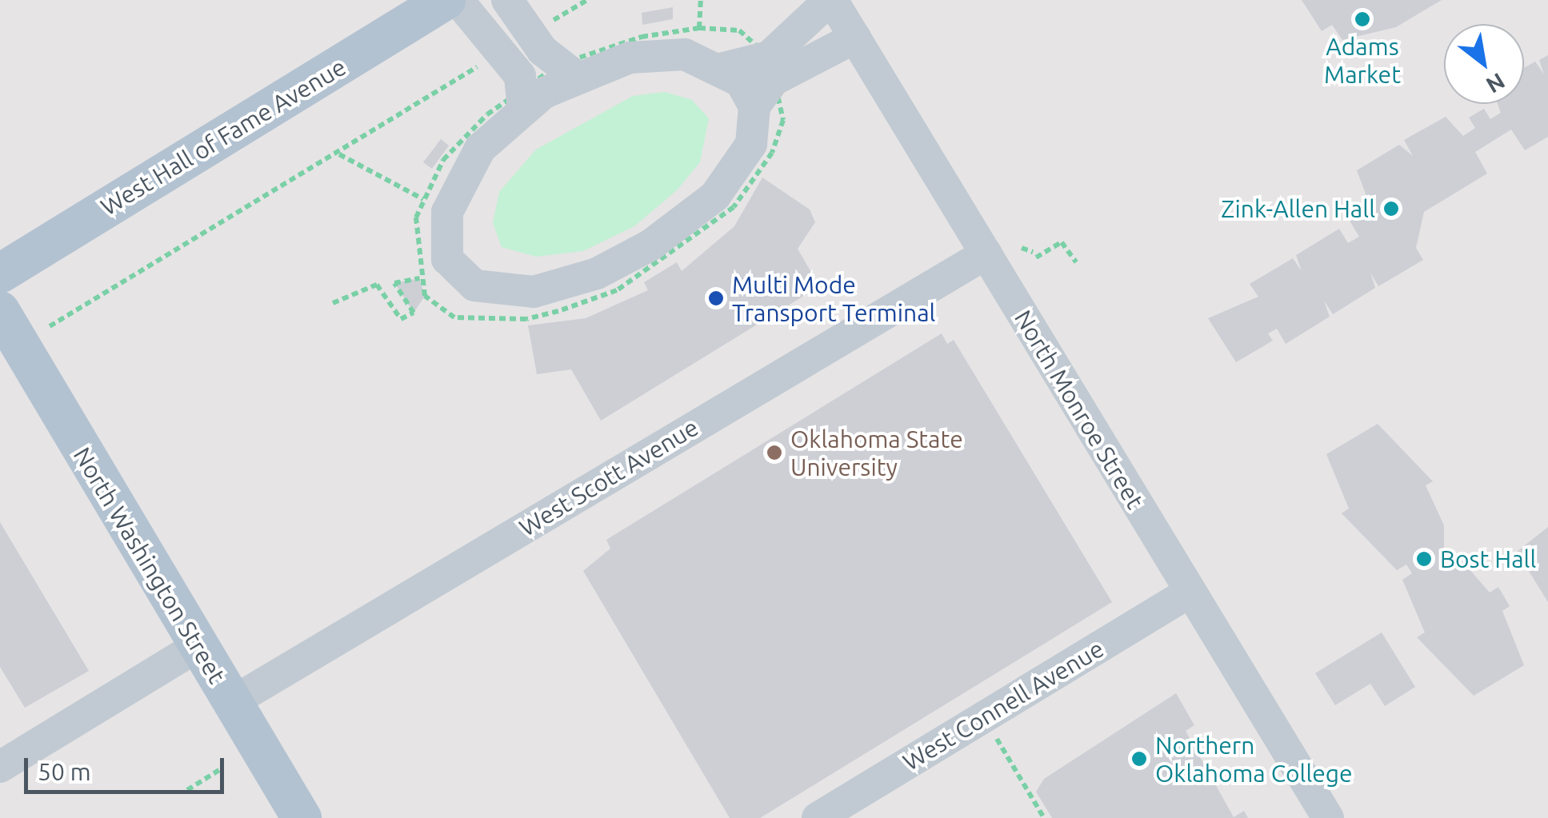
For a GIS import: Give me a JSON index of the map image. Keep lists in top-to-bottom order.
{
  "streets": {
    "main road": ["West Hall of Fame Avenue", "North Washington Street"],
    "street": ["North Monroe Street", "West Scott Avenue", "West Connell Avenue"]
  },
  "crossings": [
    ["North Monroe Street", "West Scott Avenue"],
    ["North Monroe Street", "West Connell Avenue"],
    ["West Scott Avenue", "North Washington Street"]
  ],
  "places": [
    "Adams Market",
    "Zink-Allen Hall",
    "Multi Mode Transport Terminal",
    "Oklahoma State University",
    "Bost Hall",
    "Northern Oklahoma College"
  ],
  "scale_bar": "50 m",
  "north": "bottom right"
}
